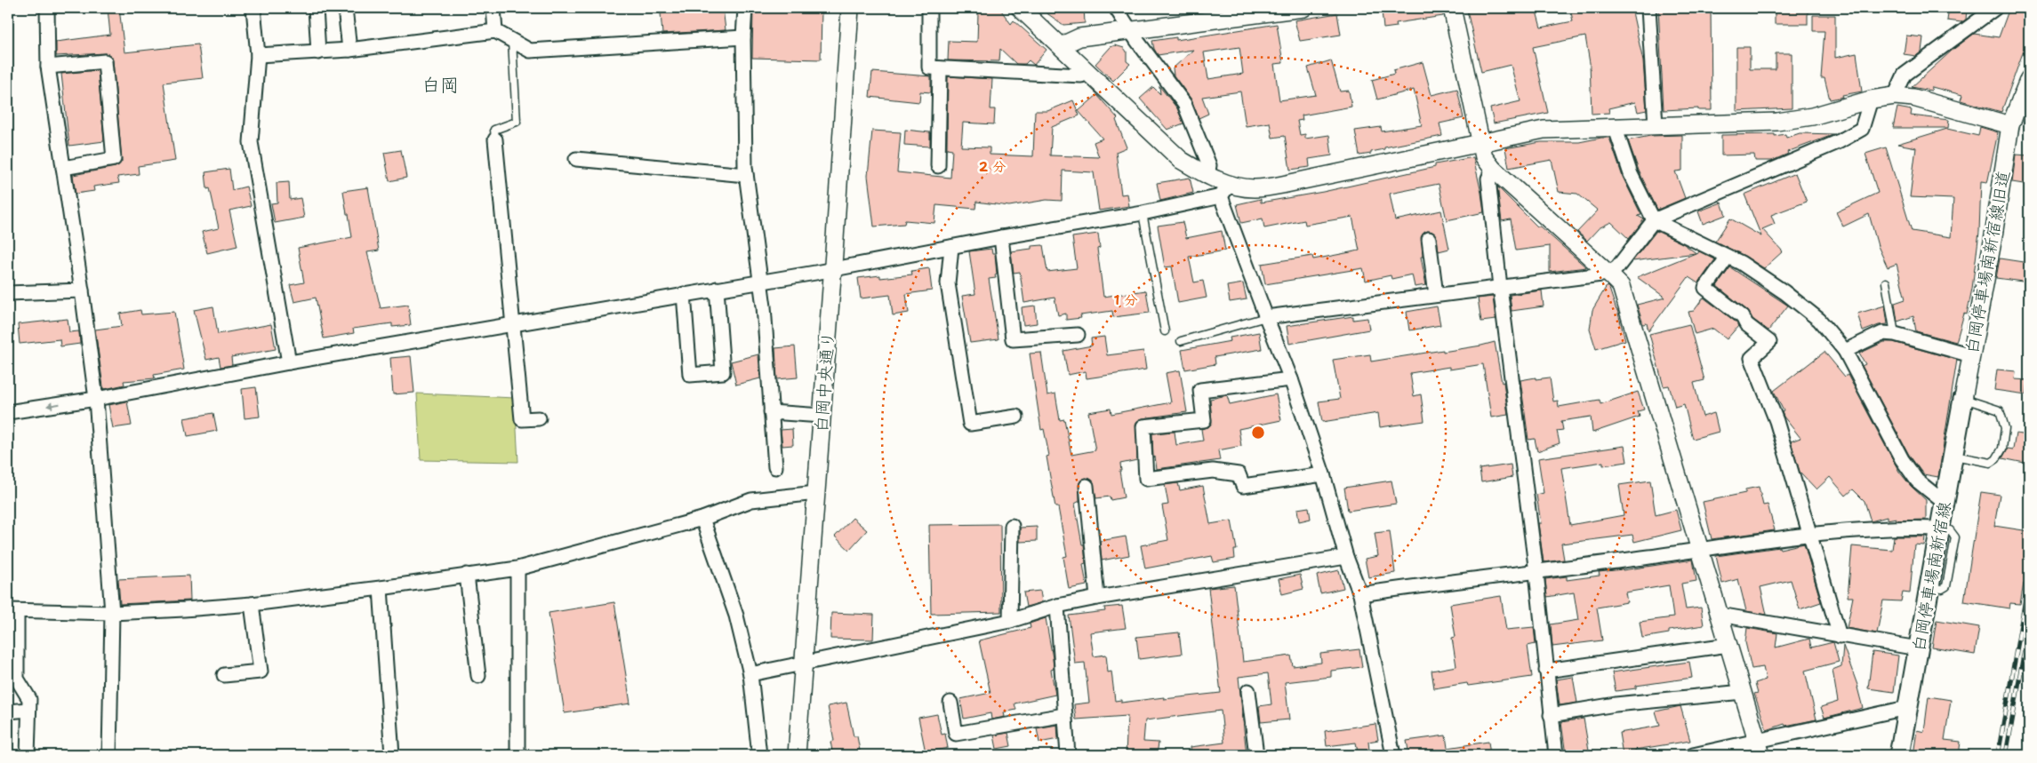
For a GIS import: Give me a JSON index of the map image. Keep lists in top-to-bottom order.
{
  "streets": {
    "main road": ["白岡停車場南新宿線"],
    "street": ["白岡停車場南新宿線旧道", "白岡中央通り"]
  },
  "crossings": [
    ["白岡停車場南新宿線旧道", "白岡停車場南新宿線"]
  ],
  "districts": ["白岡"],
  "rings": ["2 分", "1 分"]
}
